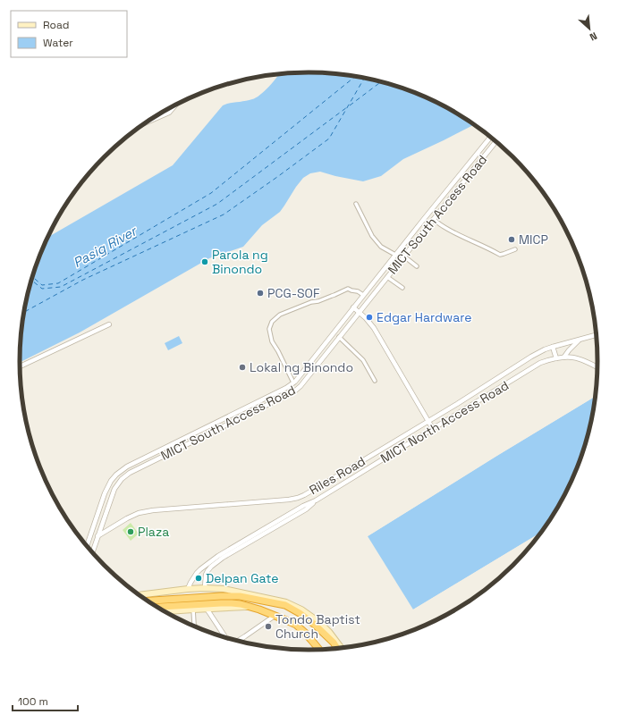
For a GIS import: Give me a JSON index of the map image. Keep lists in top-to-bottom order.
{
  "streets": {
    "street": ["MICT South Access Road", "MICT North Access Road", "Riles Road"]
  },
  "crossings": [
    ["MICT South Access Road", "Riles Road"]
  ],
  "water": ["Pasig River"],
  "places": [
    "MICP",
    "Parola ng Binondo",
    "PCG-SOF",
    "Edgar Hardware",
    "Lokal ng Binondo",
    "Plaza",
    "Delpan Gate",
    "Tondo Baptist Church"
  ],
  "legend": ["Road", "Water"],
  "scale_bar": "100 m",
  "north": "bottom right"
}
